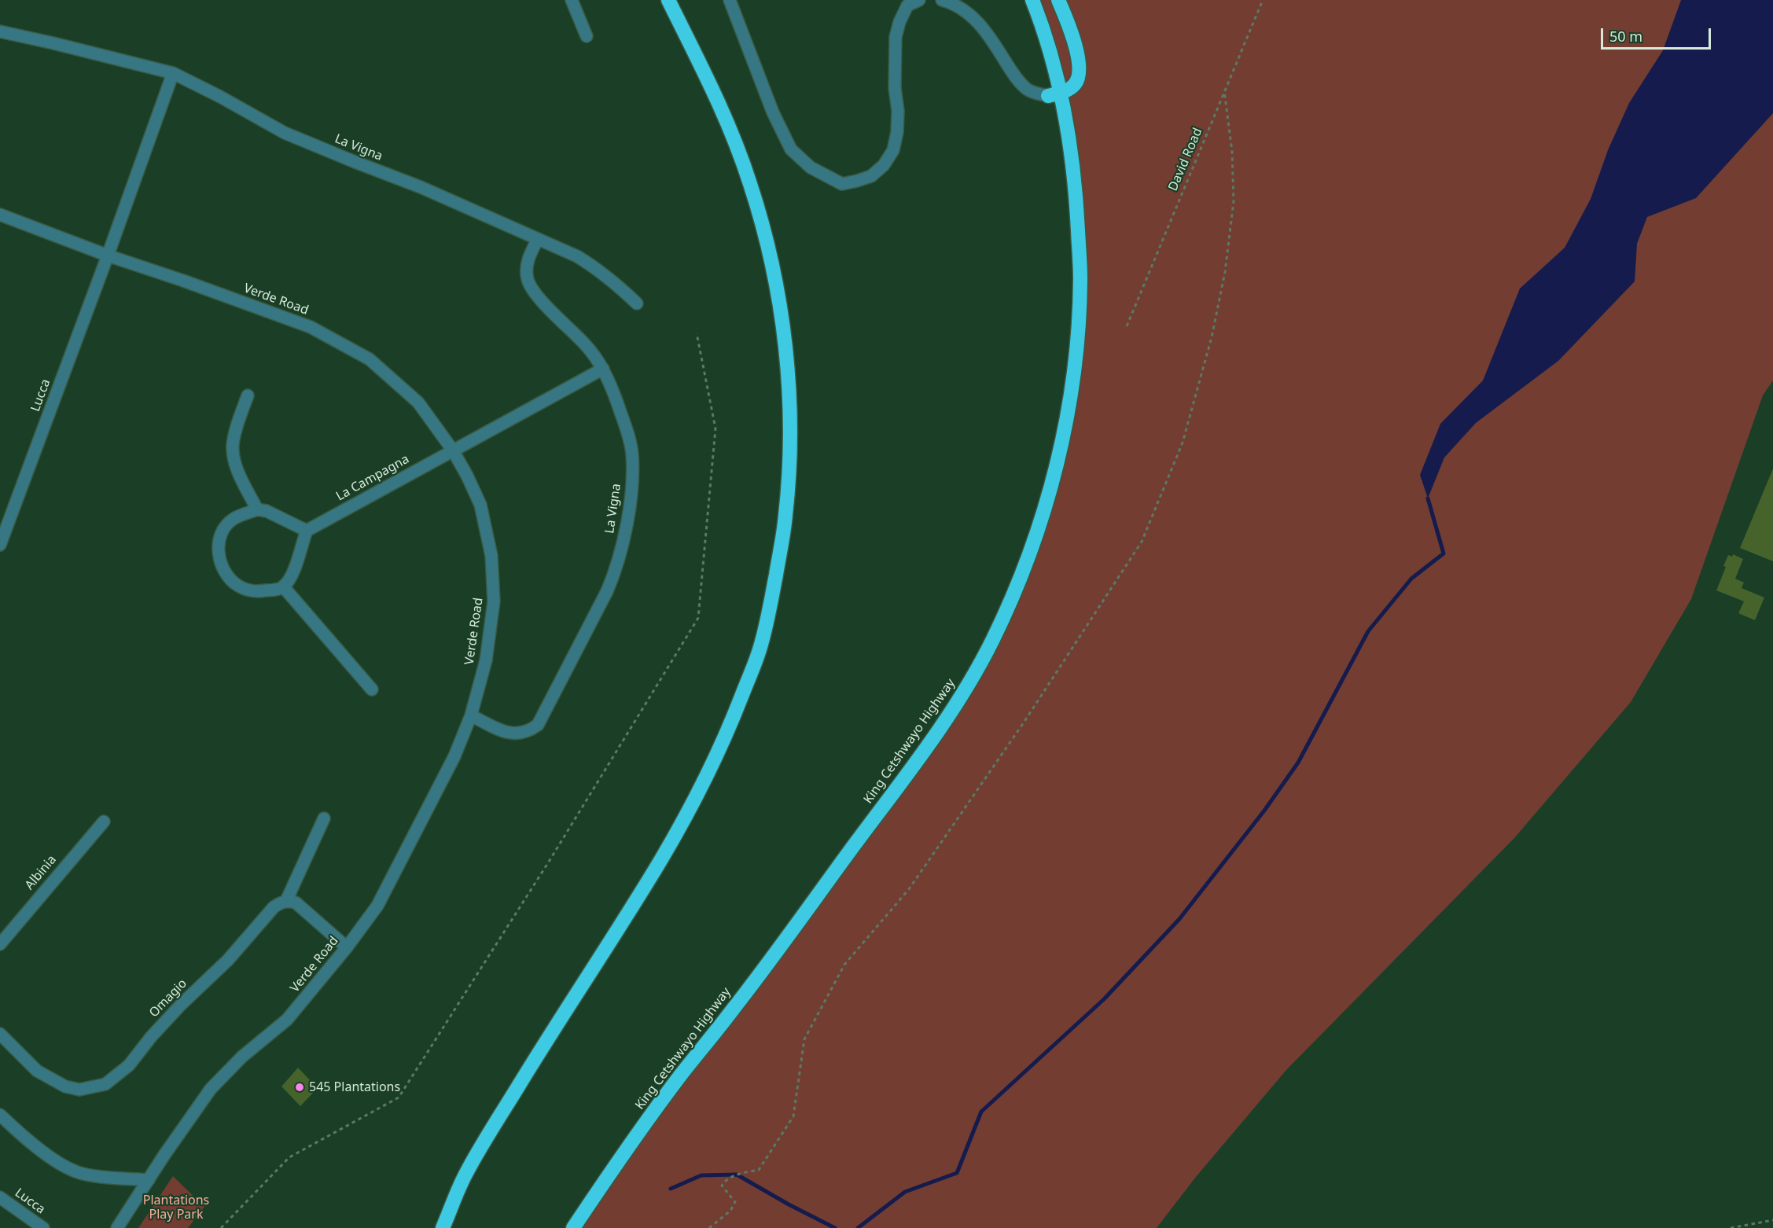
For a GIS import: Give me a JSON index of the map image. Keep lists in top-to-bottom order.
{
  "streets": {
    "highway": ["King Cetshwayo Highway"],
    "street": [
      "La Vigna",
      "Verde Road",
      "Lucca",
      "La Campagna",
      "Albinia",
      "Omagio"
    ],
    "path": ["David Road"]
  },
  "crossings": [
    ["La Vigna", "Verde Road"],
    ["La Vigna", "La Campagna"],
    ["Verde Road", "Lucca"],
    ["Verde Road", "La Campagna"]
  ],
  "parks": ["Plantations Play Park"],
  "places": ["545 Plantations"],
  "scale_bar": "50 m"
}
